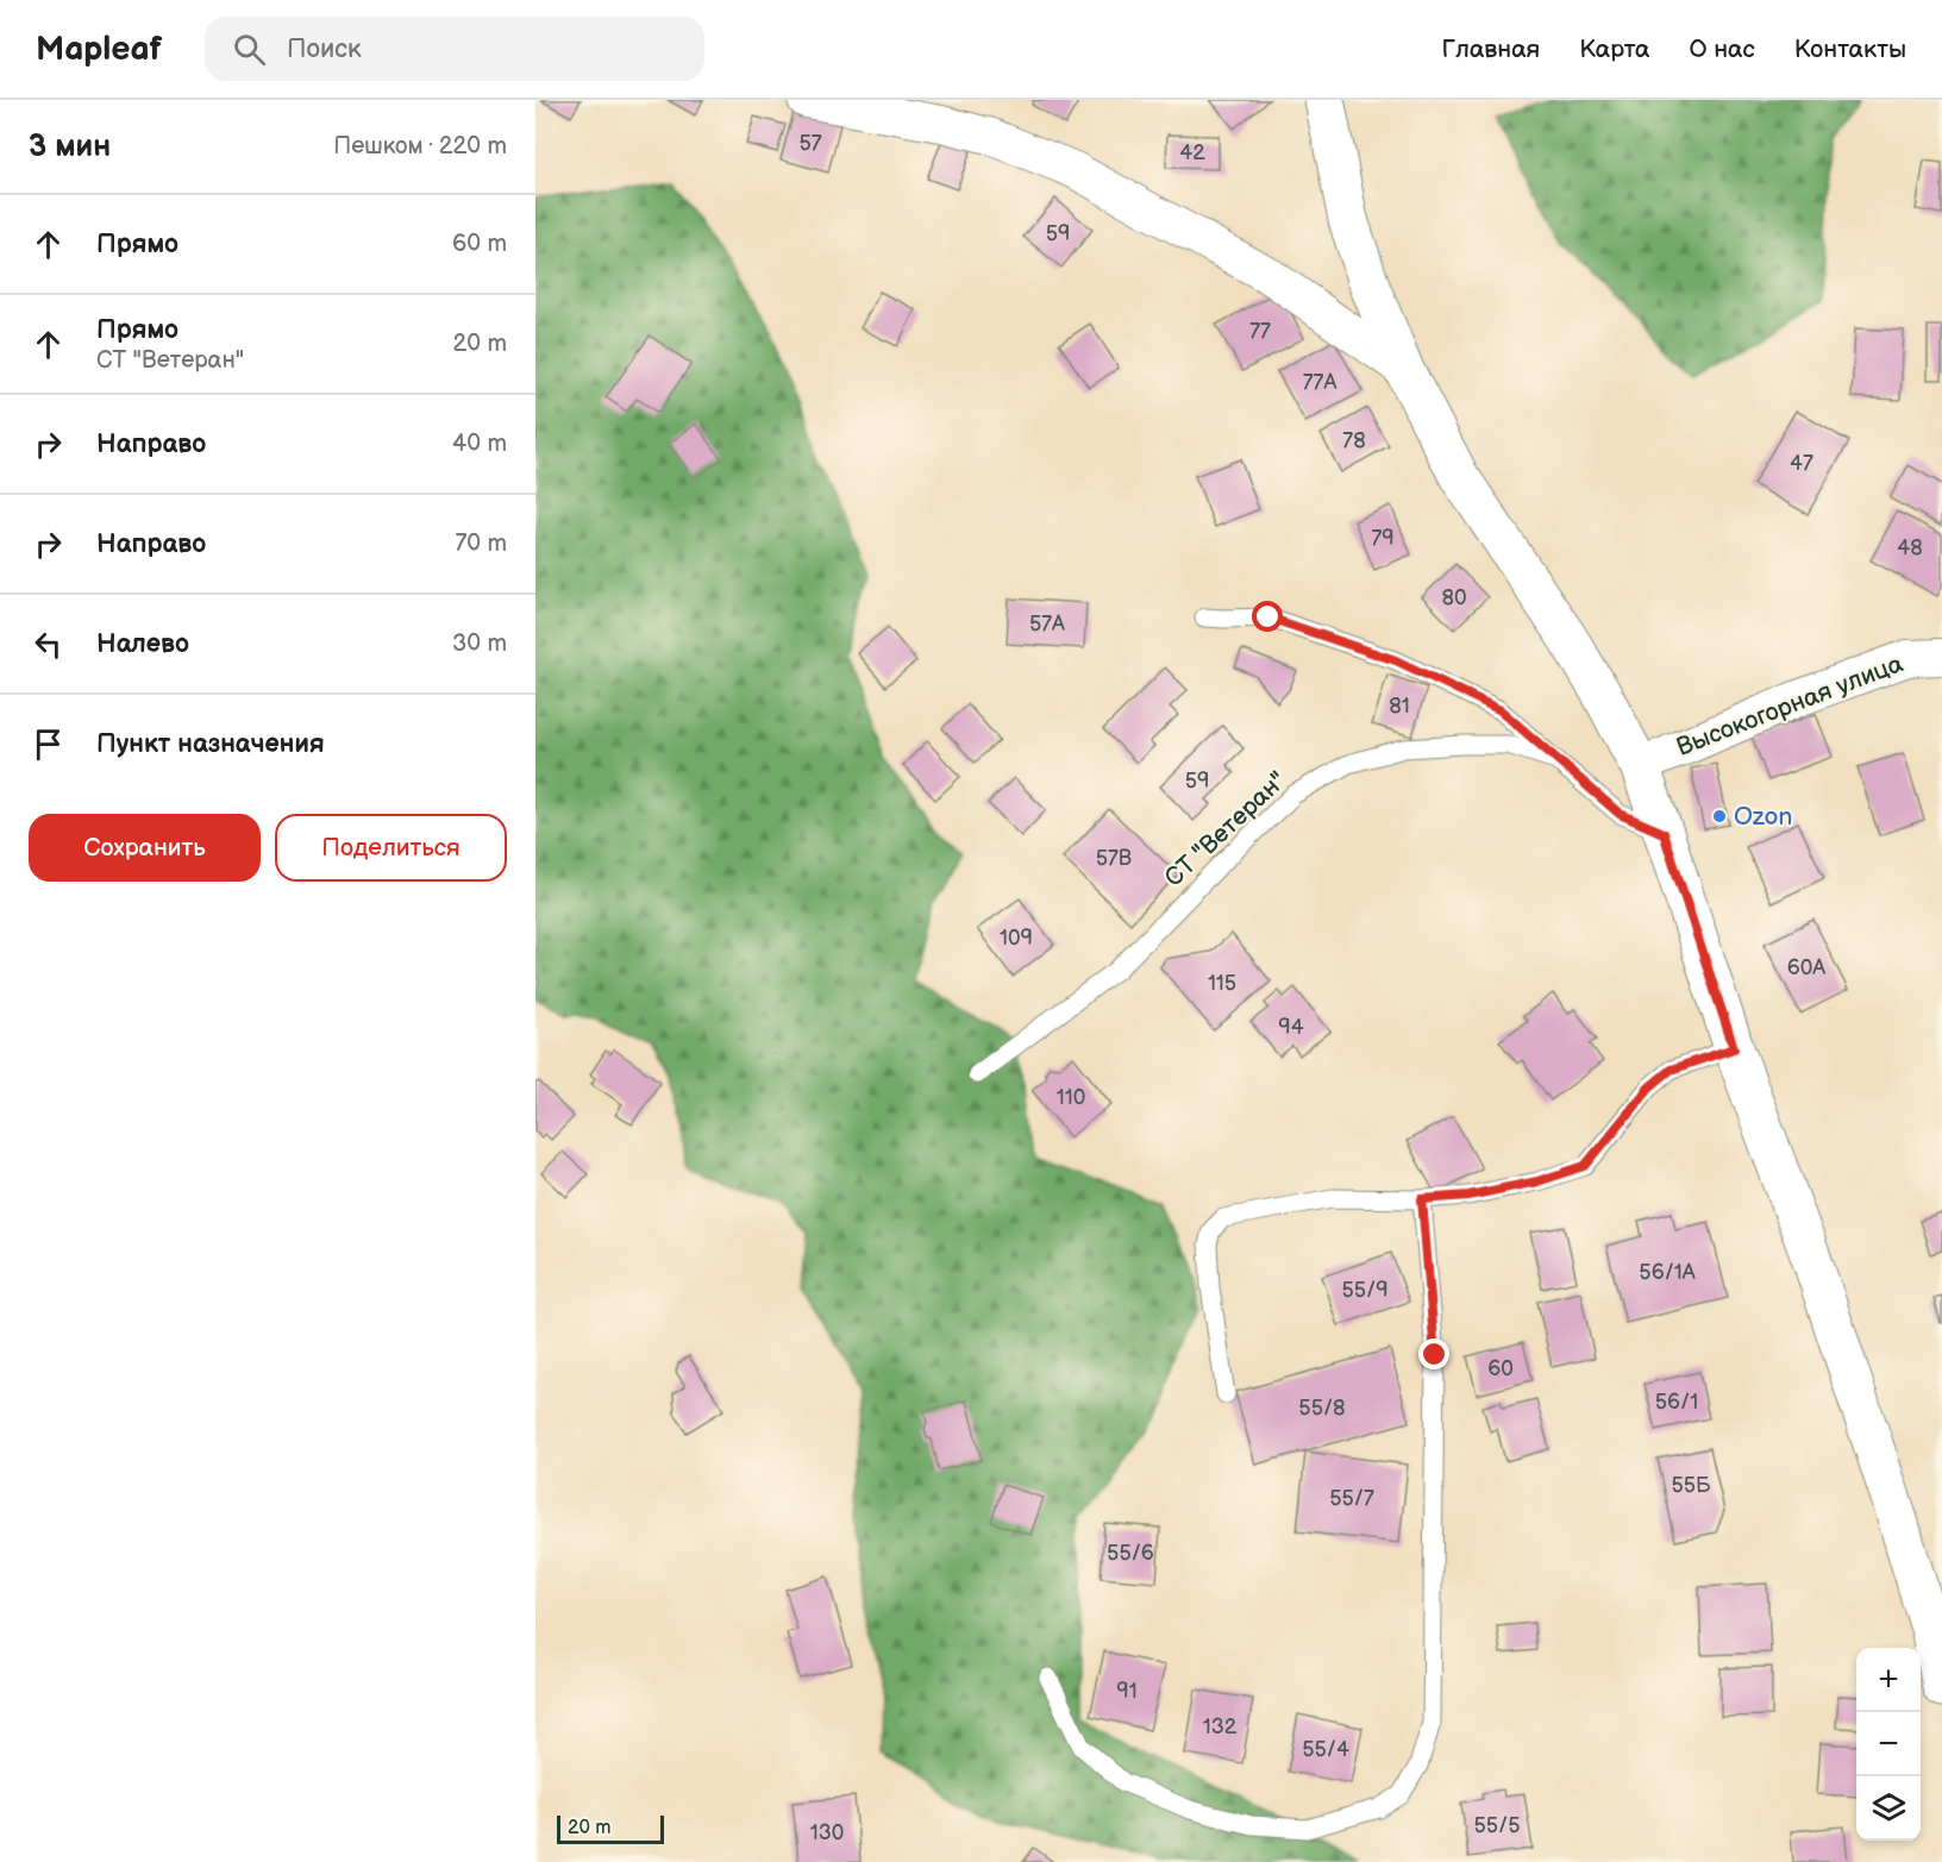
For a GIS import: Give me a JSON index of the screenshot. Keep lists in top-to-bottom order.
{
  "streets": {
    "street": ["Высокогорная улица"],
    "lane": ["СТ \"Ветеран\""]
  },
  "places": ["Ozon"],
  "house_numbers": [
    "57",
    "42",
    "59",
    "77",
    "77А",
    "78",
    "47",
    "79",
    "48",
    "80",
    "57А",
    "81",
    "59",
    "57В",
    "109",
    "60А",
    "115",
    "94",
    "110",
    "56/1А",
    "55/9",
    "60",
    "56/1",
    "55/8",
    "55Б",
    "55/7",
    "55/6",
    "91",
    "132",
    "55/4",
    "55/5",
    "130"
  ],
  "scale_bar": "20 m",
  "page": {
    "header": "Mapleaf",
    "search": "Поиск",
    "nav": [
      "Главная",
      "Карта",
      "О нас",
      "Контакты"
    ],
    "heading": ["3 мин", "Пешком · 220 m"],
    "list": [
      ["Прямо", "60 m"],
      ["Прямо", "СТ \"Ветеран\"", "20 m"],
      ["Направо", "40 m"],
      ["Направо", "70 m"],
      ["Налево", "30 m"],
      "Пункт назначения"
    ],
    "buttons": ["Сохранить", "Поделиться"],
    "map_buttons": ["+", "−"],
    "scale": "20 m"
  }
}
